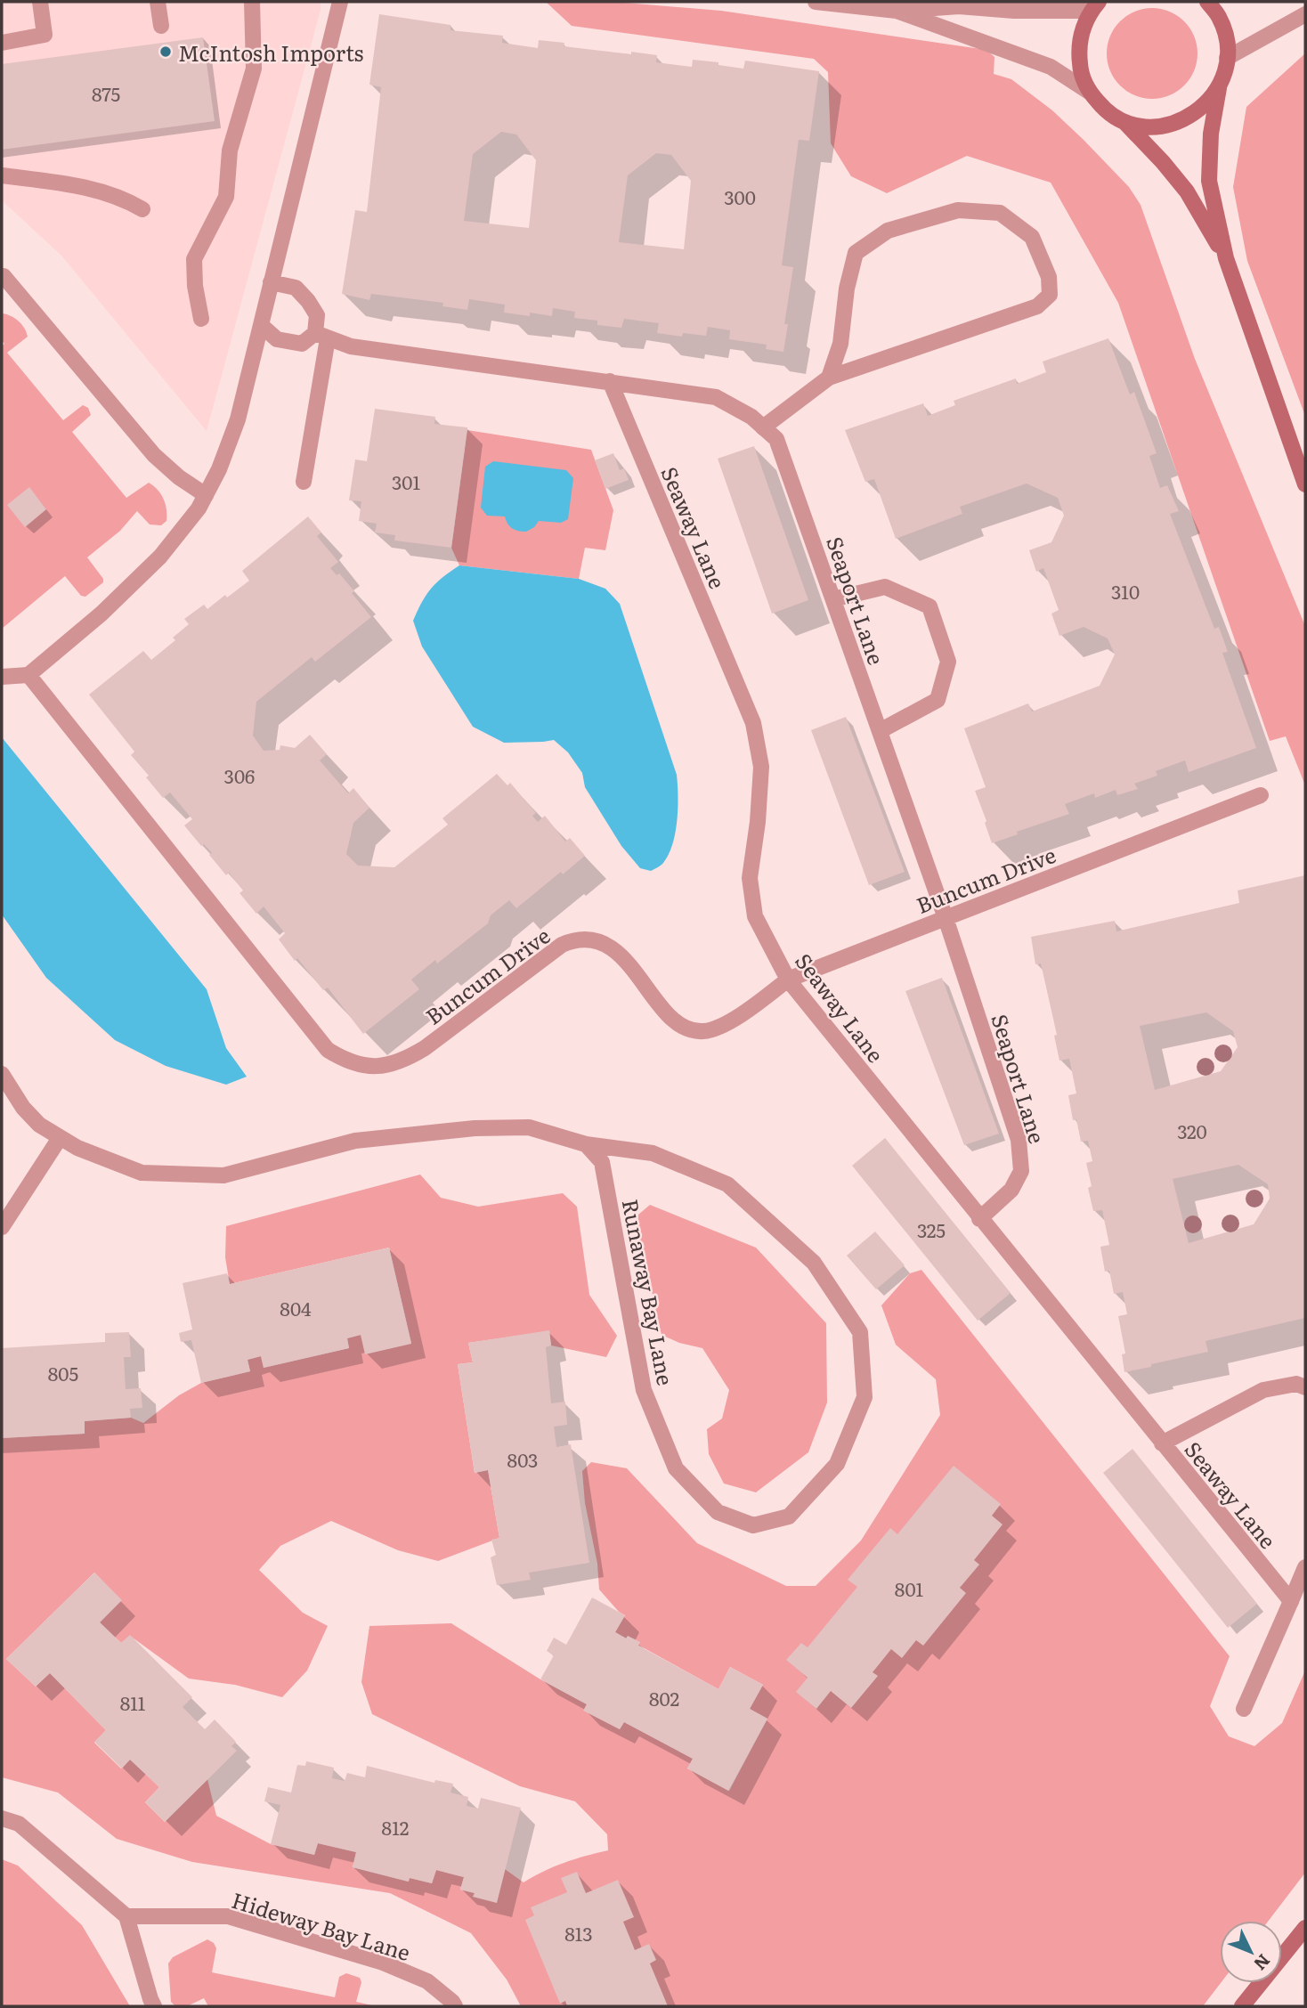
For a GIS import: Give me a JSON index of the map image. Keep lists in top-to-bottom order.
{
  "streets": {
    "street": [
      "Seaway Lane",
      "Seaport Lane",
      "Buncum Drive",
      "Runaway Bay Lane",
      "Hideway Bay Lane"
    ]
  },
  "crossings": [
    ["Seaway Lane", "Seaport Lane"],
    ["Seaway Lane", "Buncum Drive"],
    ["Seaport Lane", "Buncum Drive"]
  ],
  "places": ["McIntosh Imports"],
  "house_numbers": [
    "875",
    "300",
    "301",
    "310",
    "306",
    "320",
    "325",
    "804",
    "805",
    "803",
    "801",
    "802",
    "811",
    "812",
    "813"
  ],
  "north": "bottom right"
}
